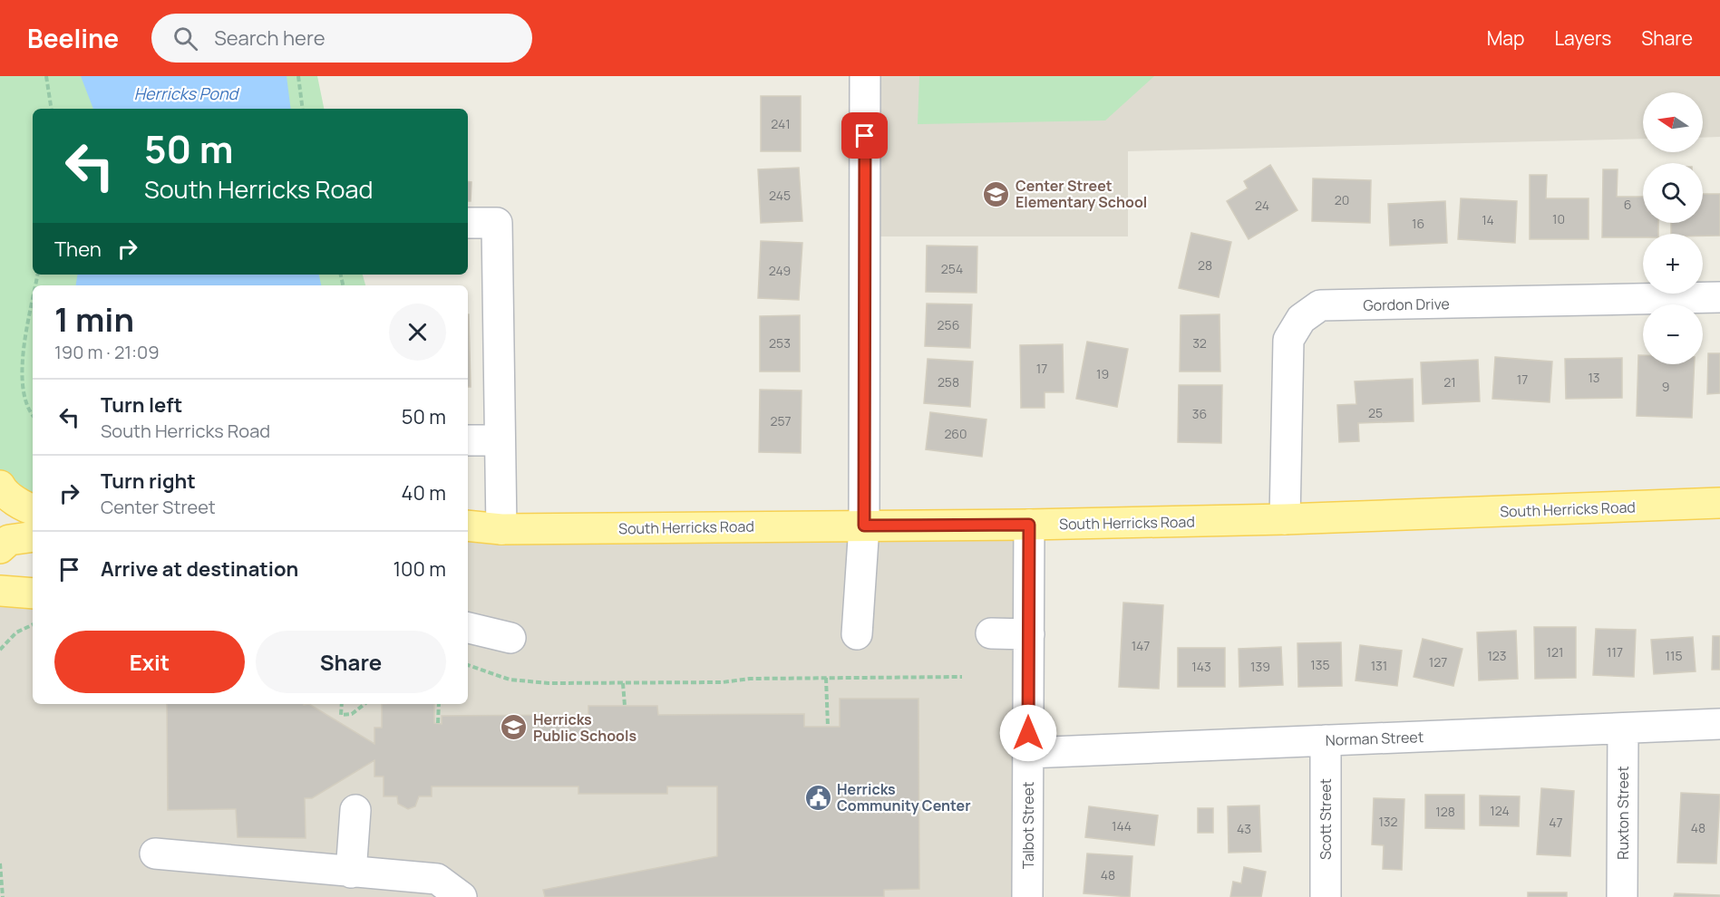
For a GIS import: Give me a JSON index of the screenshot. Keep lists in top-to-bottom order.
{
  "streets": {
    "main road": ["South Herricks Road"],
    "street": [
      "Gordon Drive",
      "Norman Street",
      "Ruxton Street",
      "Scott Street",
      "Talbot Street"
    ]
  },
  "crossings": [
    ["Gordon Drive", "South Herricks Road"],
    ["South Herricks Road", "Talbot Street"],
    ["Norman Street", "Ruxton Street"],
    ["Norman Street", "Scott Street"],
    ["Norman Street", "Talbot Street"]
  ],
  "water": ["Herricks Pond"],
  "places": {
    "school or university": ["Center Street Elementary School", "Herricks Public Schools"],
    "public building": ["Herricks Community Center"]
  },
  "house_numbers": [
    "241",
    "245",
    "20",
    "6",
    "24",
    "10",
    "14",
    "16",
    "28",
    "254",
    "249",
    "256",
    "253",
    "32",
    "17",
    "19",
    "13",
    "17",
    "258",
    "21",
    "9",
    "25",
    "36",
    "257",
    "260",
    "147",
    "121",
    "117",
    "123",
    "115",
    "127",
    "135",
    "131",
    "143",
    "139",
    "124",
    "128",
    "132",
    "47",
    "144",
    "48",
    "43",
    "48"
  ],
  "north": "left",
  "page": {
    "header": "Beeline",
    "search": "Search here",
    "nav": ["Map", "Layers", "Share"],
    "map_buttons": ["+", "−"],
    "turn": ["50 m", "South Herricks Road"],
    "then": "Then",
    "heading": ["1 min", "190 m · 21:09"],
    "list": [
      {
        "name": "Turn left",
        "note": "South Herricks Road",
        "value": "50 m"
      },
      {
        "name": "Turn right",
        "note": "Center Street",
        "value": "40 m"
      },
      {
        "name": "Arrive at destination",
        "value": "100 m"
      }
    ],
    "buttons": ["Exit", "Share"]
  }
}
